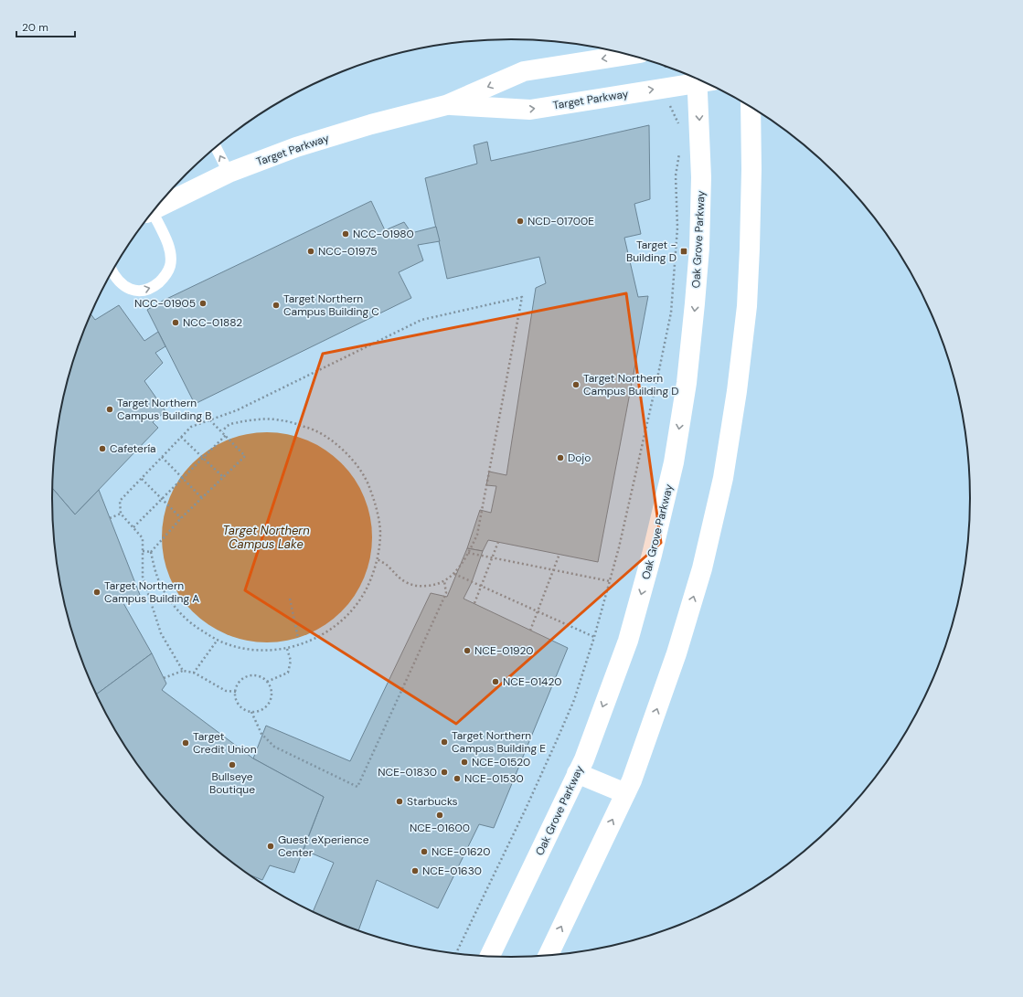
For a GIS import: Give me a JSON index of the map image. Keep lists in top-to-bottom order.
{
  "streets": {
    "street": ["Target Parkway", "Oak Grove Parkway"]
  },
  "water": ["Target Northern Campus Lake"],
  "places": {
    "other": [
      "NCD-01700E",
      "NCC-01980",
      "NCC-01975",
      "NCC-01905",
      "Target Northern Campus Building C",
      "NCC-01882",
      "Target Northern Campus Building D",
      "Target Northern Campus Building B",
      "Cafetería",
      "Dojo",
      "Target Northern Campus Building A",
      "NCE-01920",
      "NCE-01420",
      "Target Northern Campus Building E",
      "Target Credit Union",
      "NCE-01520",
      "Bullseye Boutique",
      "NCE-01830",
      "NCE-01530",
      "Starbucks",
      "NCE-01600",
      "Guest eXperience Center",
      "NCE-01620",
      "NCE-01630"
    ],
    "transit": ["Target - Building D"]
  },
  "scale_bar": "20 m"
}
